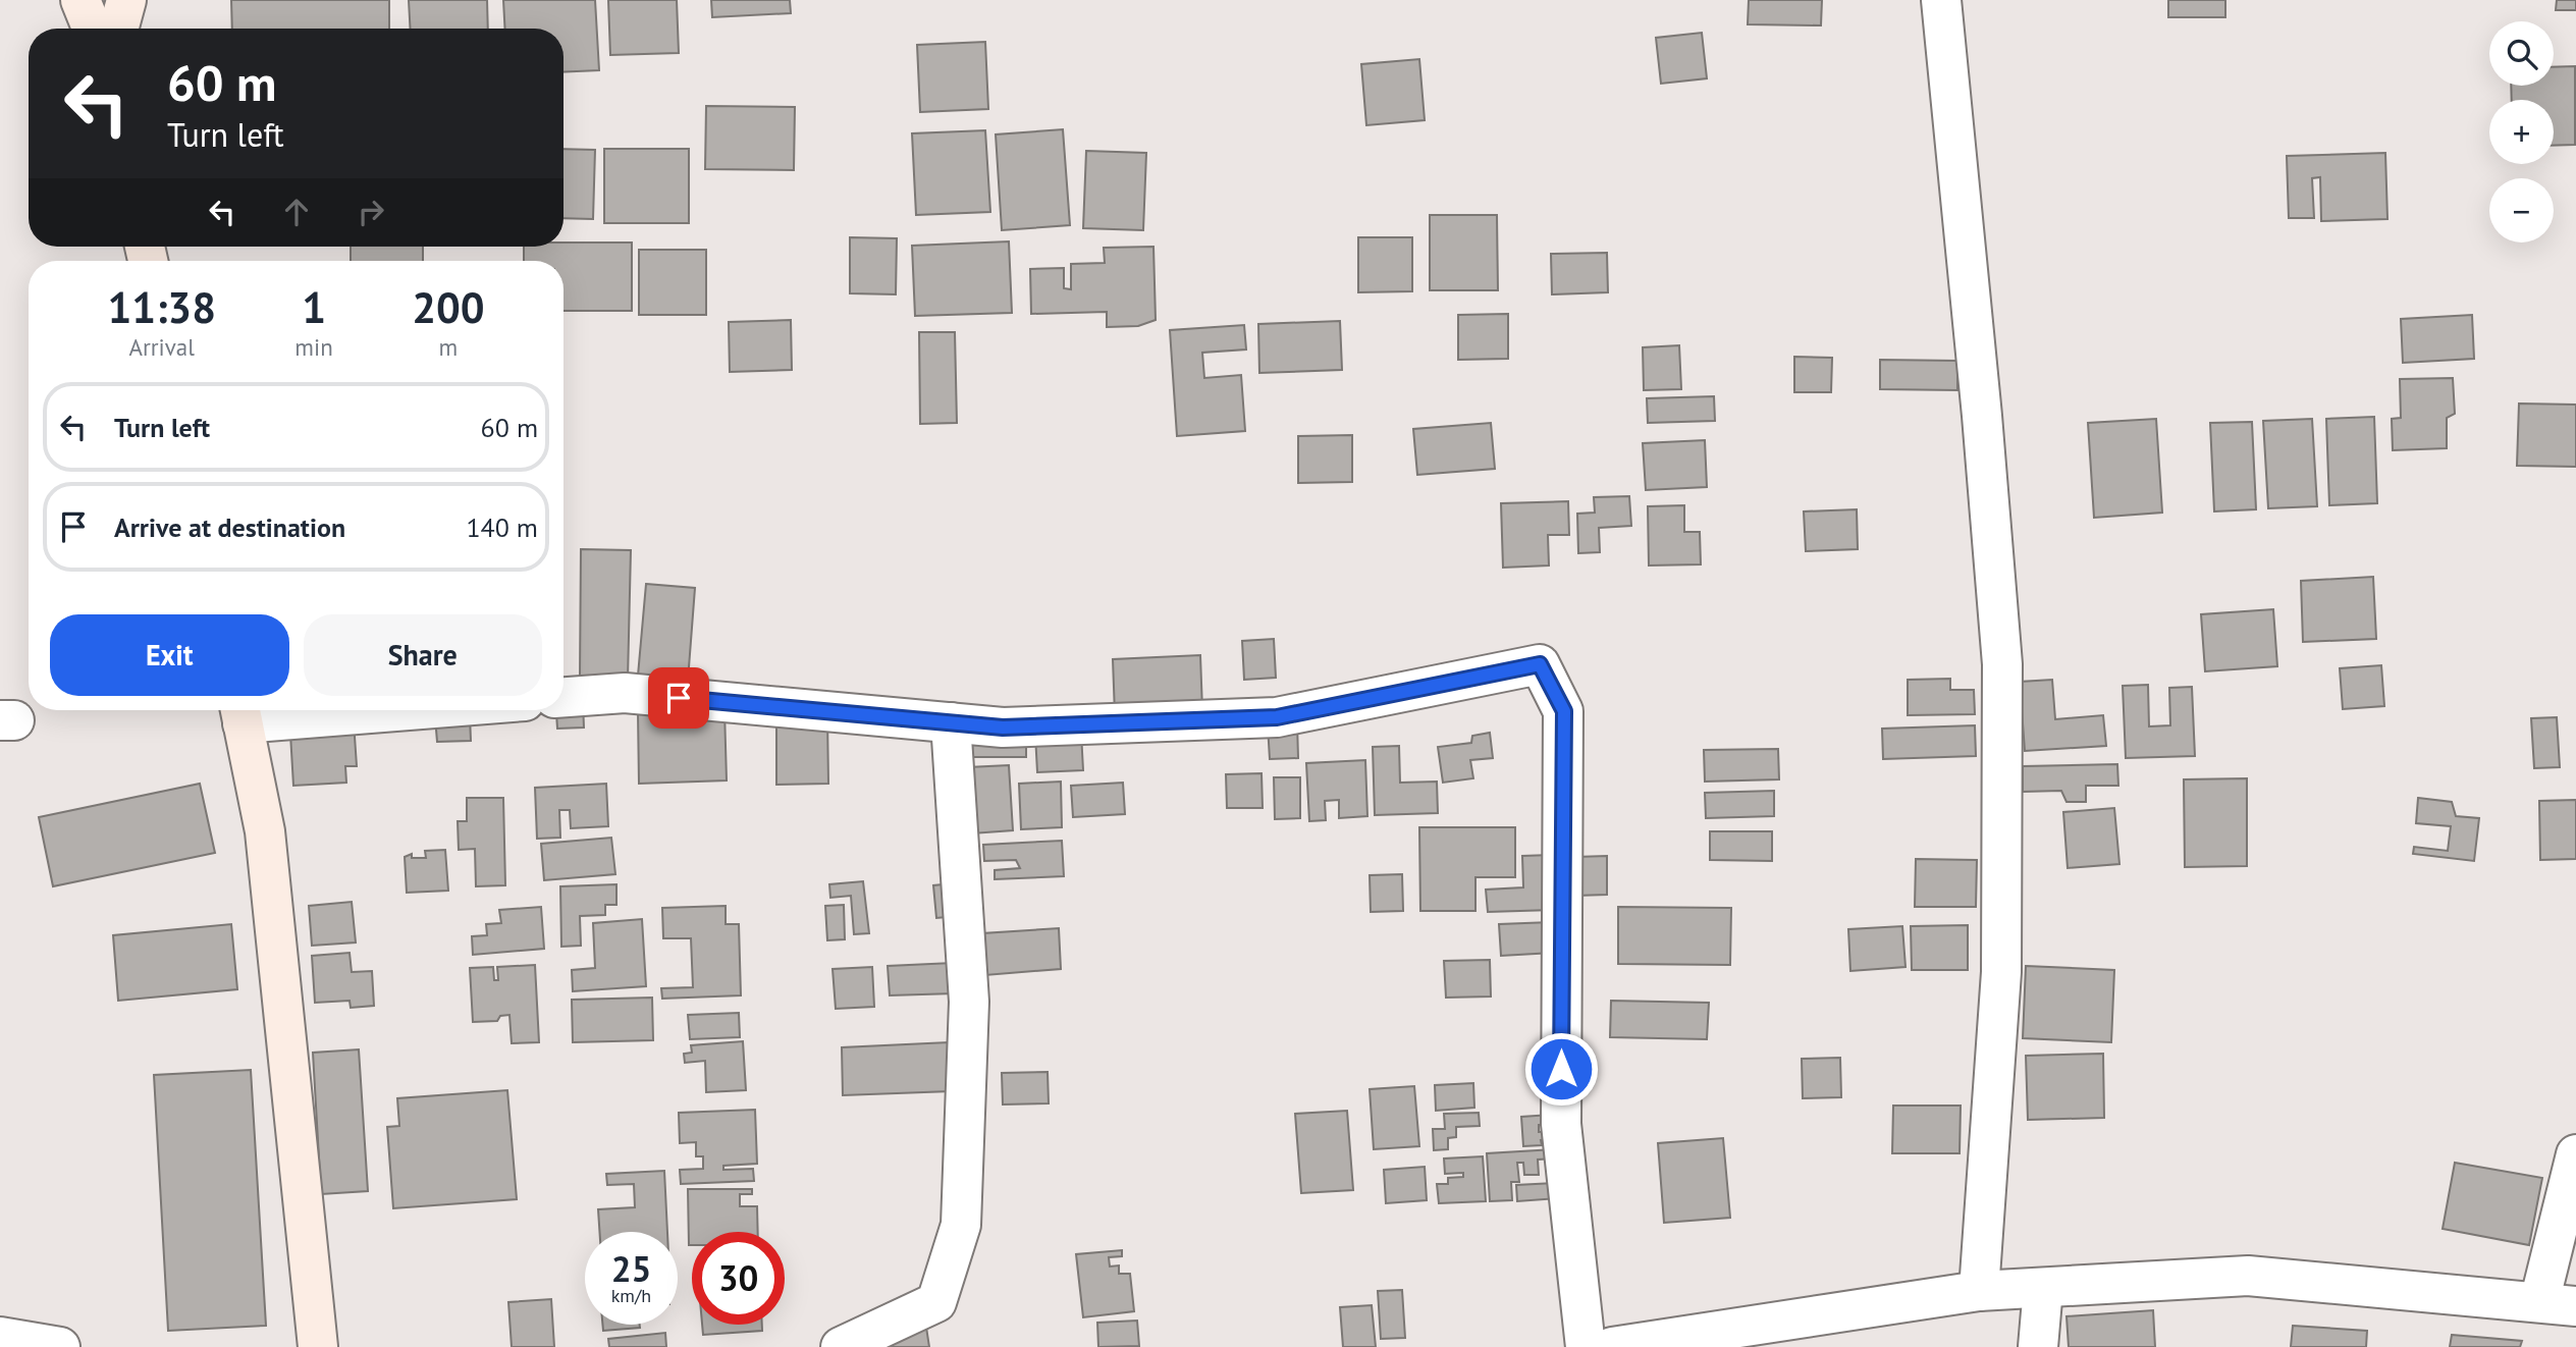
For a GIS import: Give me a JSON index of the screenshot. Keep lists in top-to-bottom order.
{
  "page": {
    "map_buttons": ["+", "−"],
    "turn": ["60 m", "Turn left"],
    "eta": [
      "11:38",
      "Arrival",
      "1",
      "min",
      "200",
      "m"
    ],
    "list": [
      {
        "name": "Turn left",
        "value": "60 m"
      },
      {
        "name": "Arrive at destination",
        "value": "140 m"
      }
    ],
    "buttons": ["Exit", "Share"],
    "speed": "25 km/h",
    "limit": "30"
  }
}
